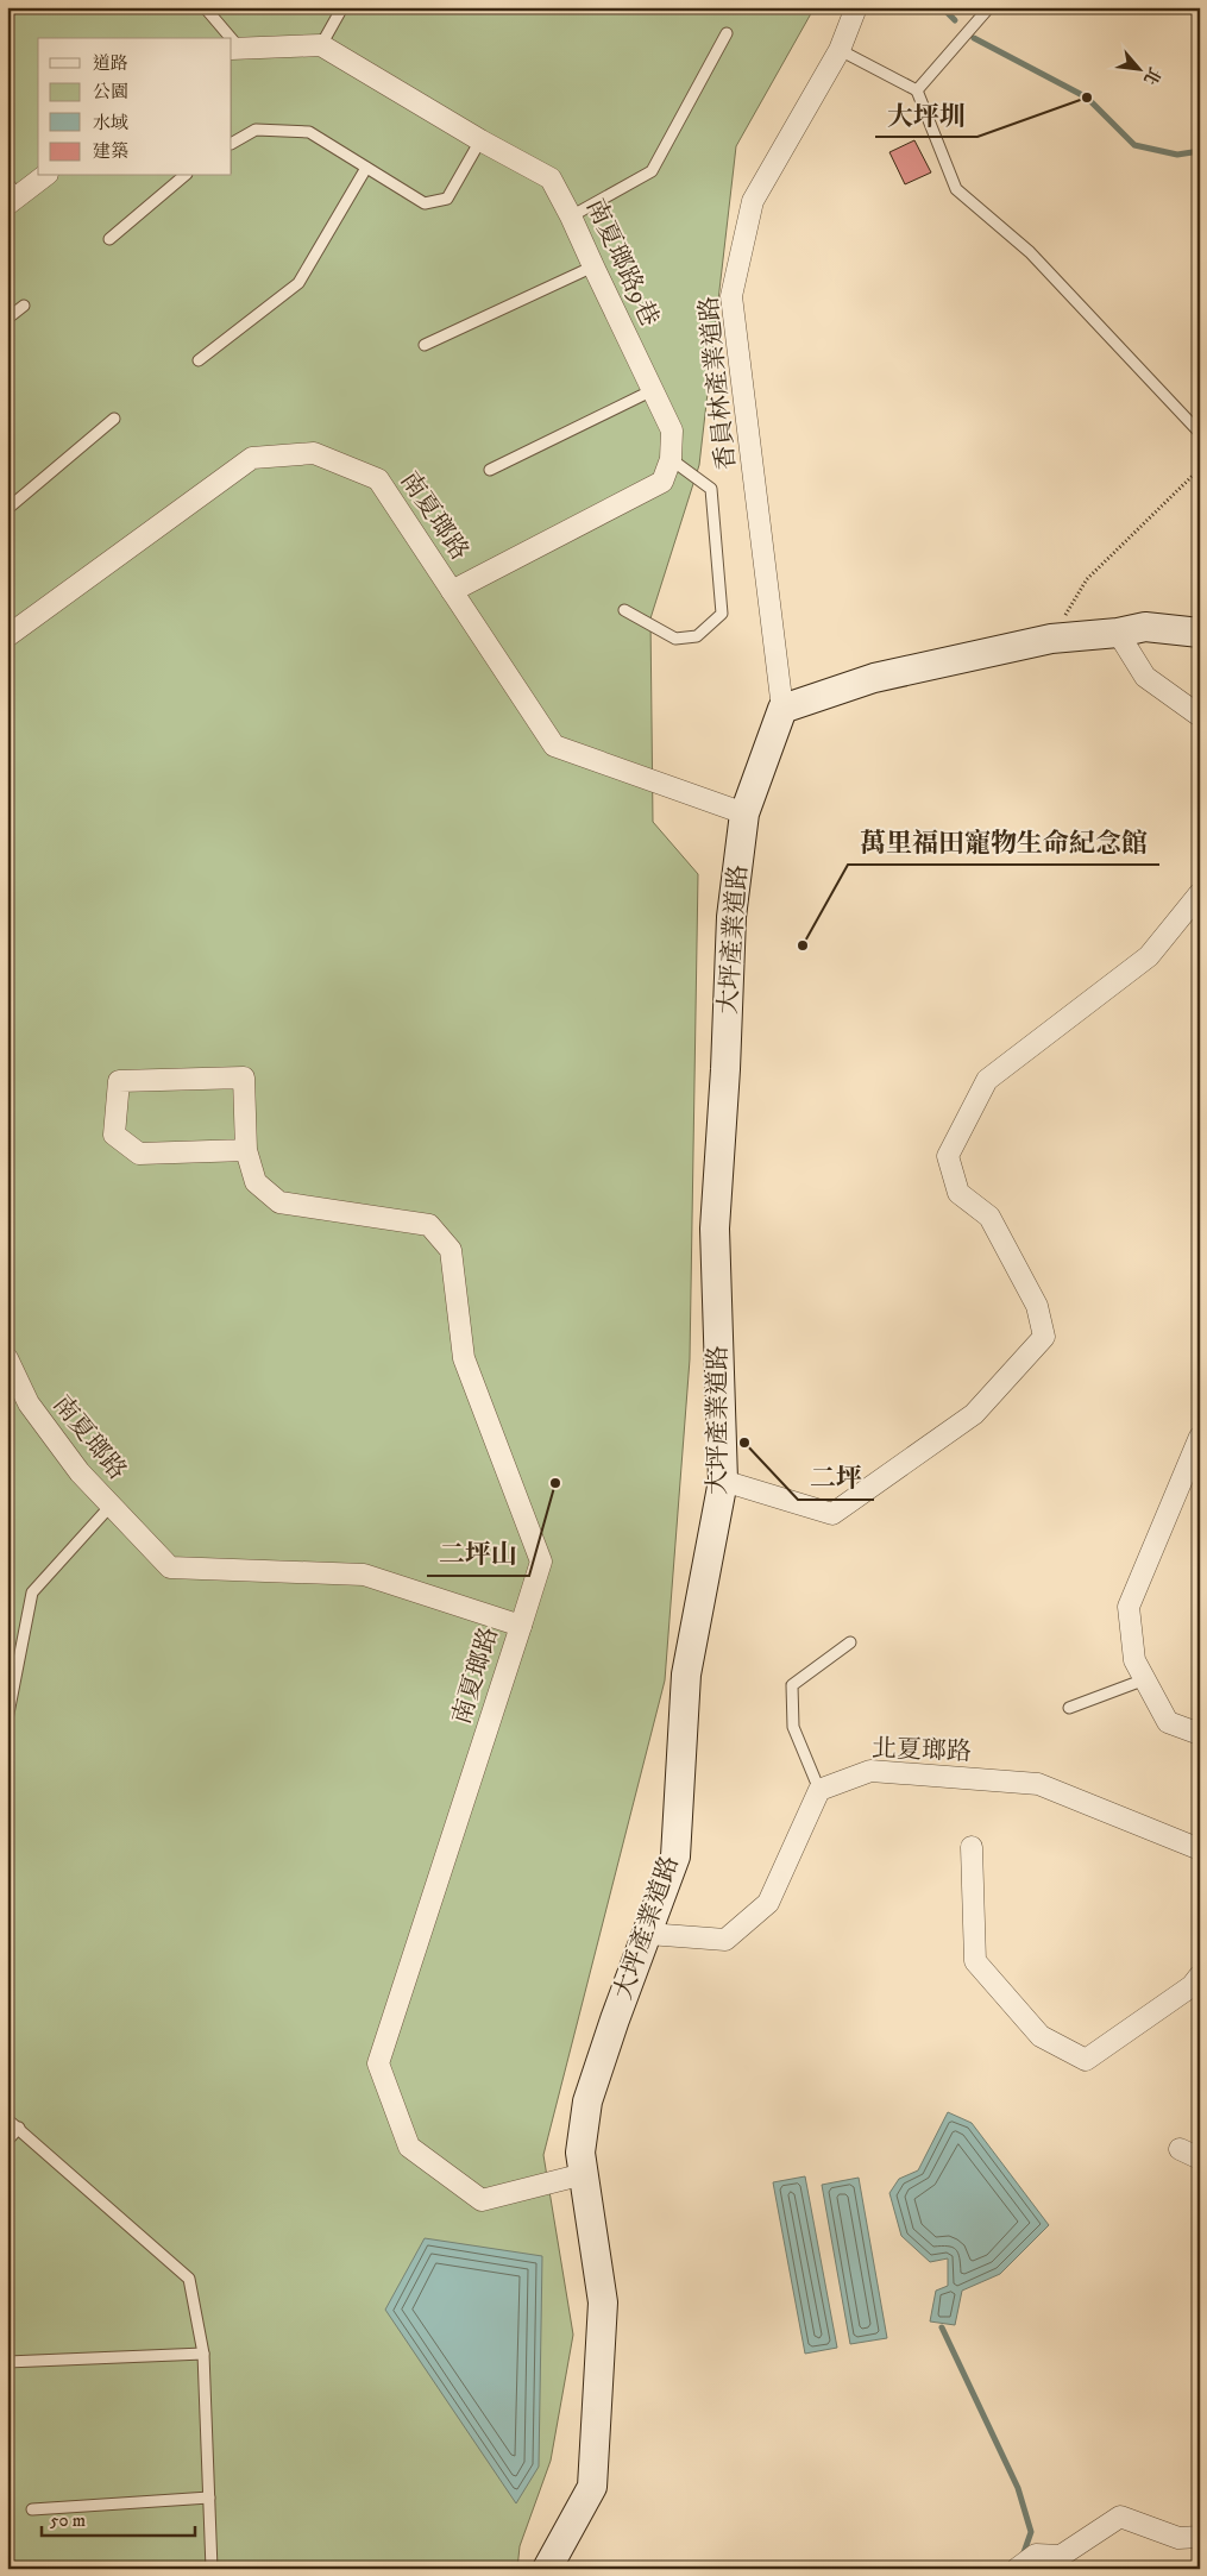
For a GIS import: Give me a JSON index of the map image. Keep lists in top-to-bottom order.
{
  "streets": {
    "street": [
      "南夏瑯路9巷",
      "香員林產業道路",
      "南夏瑯路",
      "大坪產業道路",
      "北夏瑯路"
    ]
  },
  "crossings": [
    ["南夏瑯路9巷", "南夏瑯路"],
    ["香員林產業道路", "大坪產業道路"],
    ["南夏瑯路", "大坪產業道路"]
  ],
  "places": [
    "大坪圳",
    "萬里福田寵物生命紀念館",
    "二坪",
    "二坪山"
  ],
  "legend": [
    "道路",
    "公園",
    "水域",
    "建築"
  ],
  "scale_bar": "50 m",
  "north": "bottom right"
}
